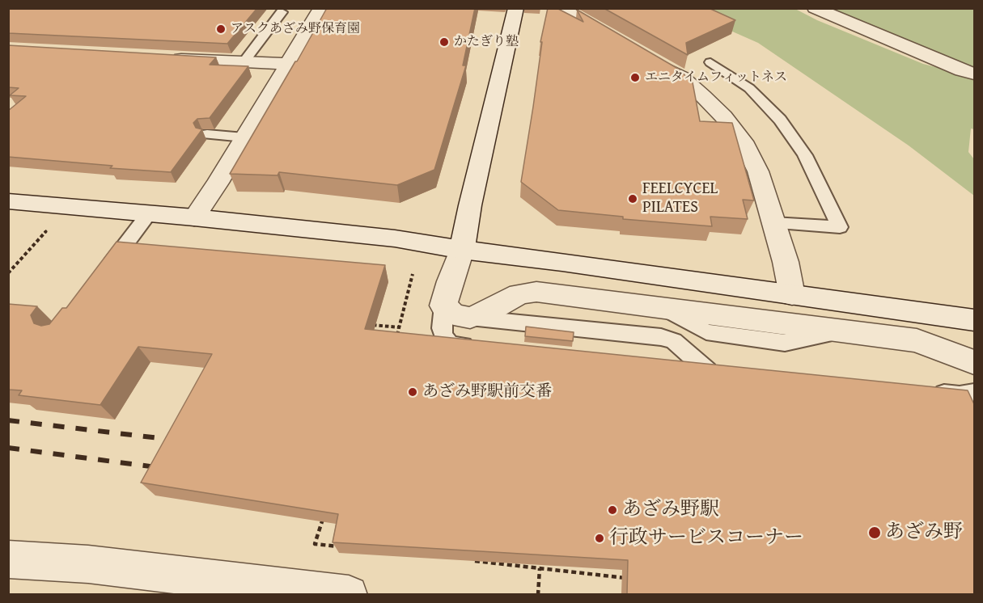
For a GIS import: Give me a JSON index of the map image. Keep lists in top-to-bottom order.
{
  "places": [
    "アスクあざみ野保育園",
    "かたぎり塾",
    "エニタイムフィットネス",
    "FEELCYCEL PILATES",
    "あざみ野駅前交番",
    "あざみ野駅",
    "あざみ野",
    "行政サービスコーナー"
  ]
}
